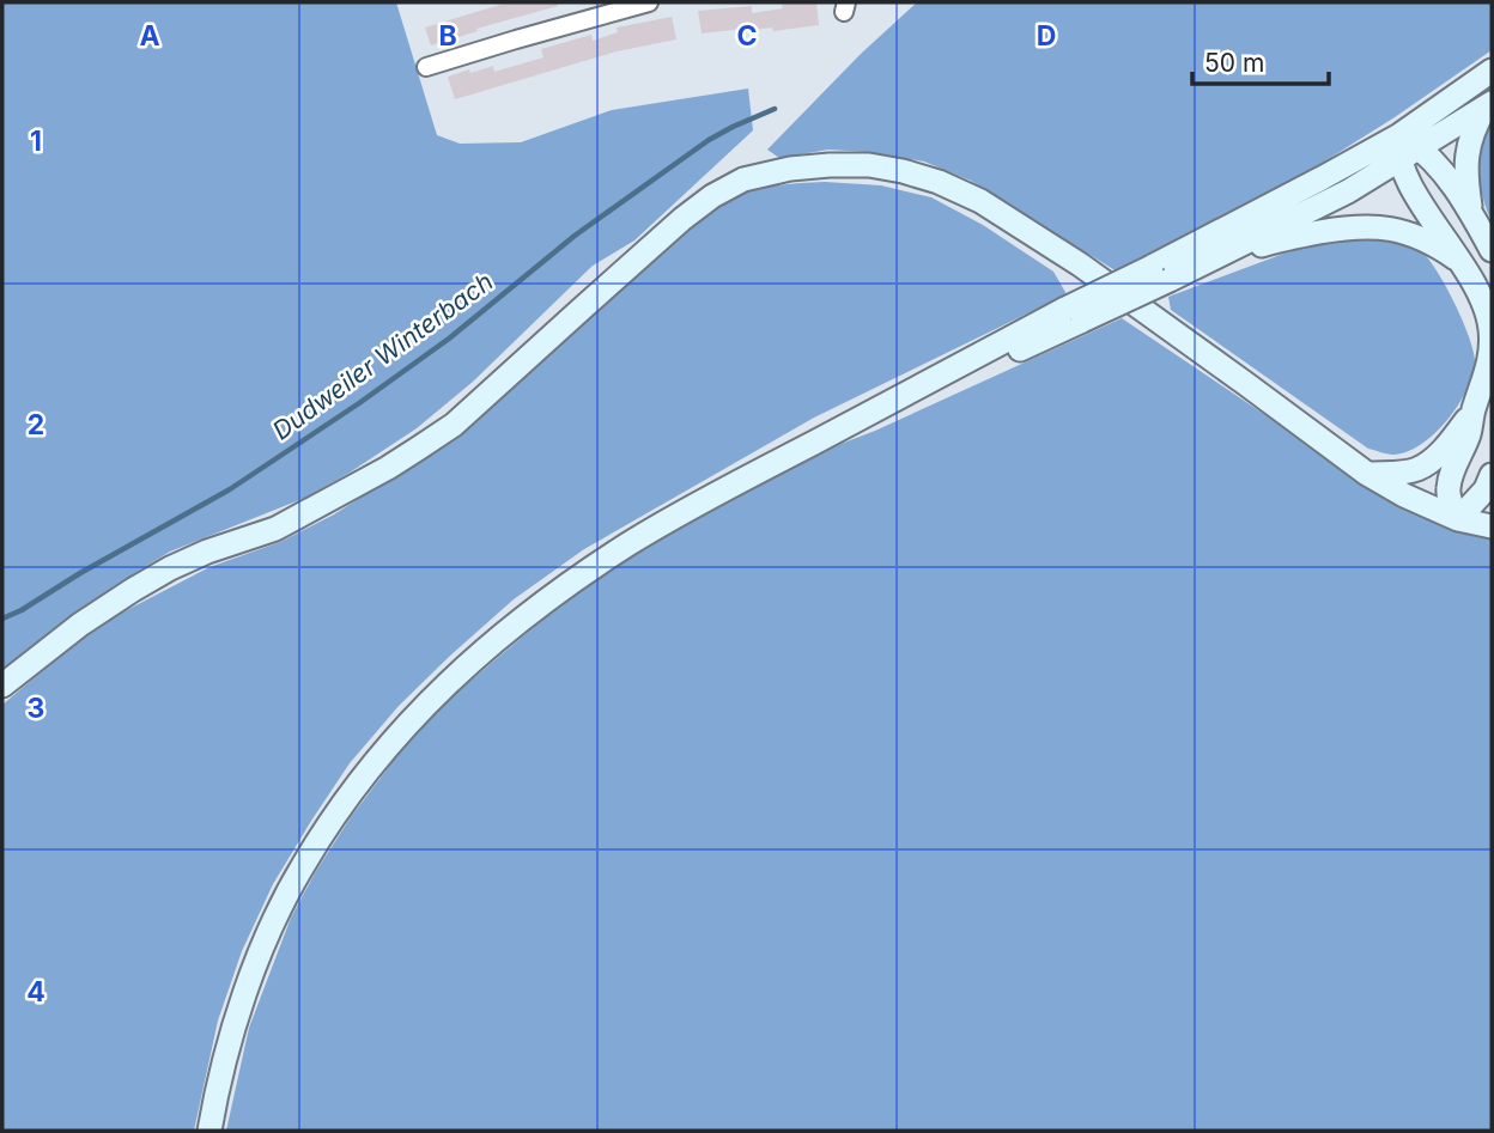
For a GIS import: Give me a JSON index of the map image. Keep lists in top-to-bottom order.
{
  "water": ["Dudweiler Winterbach"],
  "scale_bar": "50 m",
  "grid": {
    "columns": [
      "A",
      "B",
      "C",
      "D"
    ],
    "rows": [
      "1",
      "2",
      "3",
      "4"
    ]
  }
}
